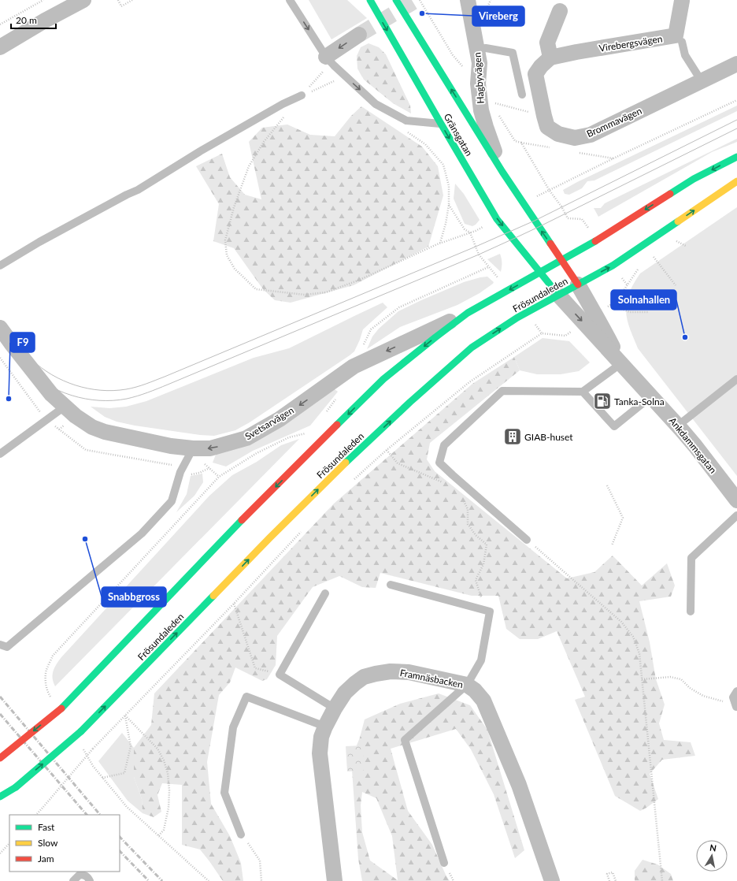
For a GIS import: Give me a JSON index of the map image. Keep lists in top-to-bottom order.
{
  "streets": {
    "main road": ["Gränsgatan", "Frösundaleden"],
    "street": [
      "Virebergsvägen",
      "Hagbyvägen",
      "Brommavägen",
      "Svetsarvägen",
      "Ankdammsgatan",
      "Framnäsbacken"
    ]
  },
  "crossings": [
    ["Virebergsvägen", "Brommavägen"],
    ["Hagbyvägen", "Gränsgatan"],
    ["Gränsgatan", "Frösundaleden"],
    ["Gränsgatan", "Ankdammsgatan"],
    ["Frösundaleden", "Svetsarvägen"],
    ["Frösundaleden", "Ankdammsgatan"]
  ],
  "one_way": ["Svetsarvägen"],
  "places": {
    "other": [
      "Vireberg",
      "Solnahallen",
      "F9",
      "Snabbgross"
    ],
    "fuel station": ["Tanka-Solna"],
    "building": ["GIAB-huset"]
  },
  "legend": ["Fast", "Slow", "Jam"],
  "scale_bar": "20 m",
  "north": "top"
}
